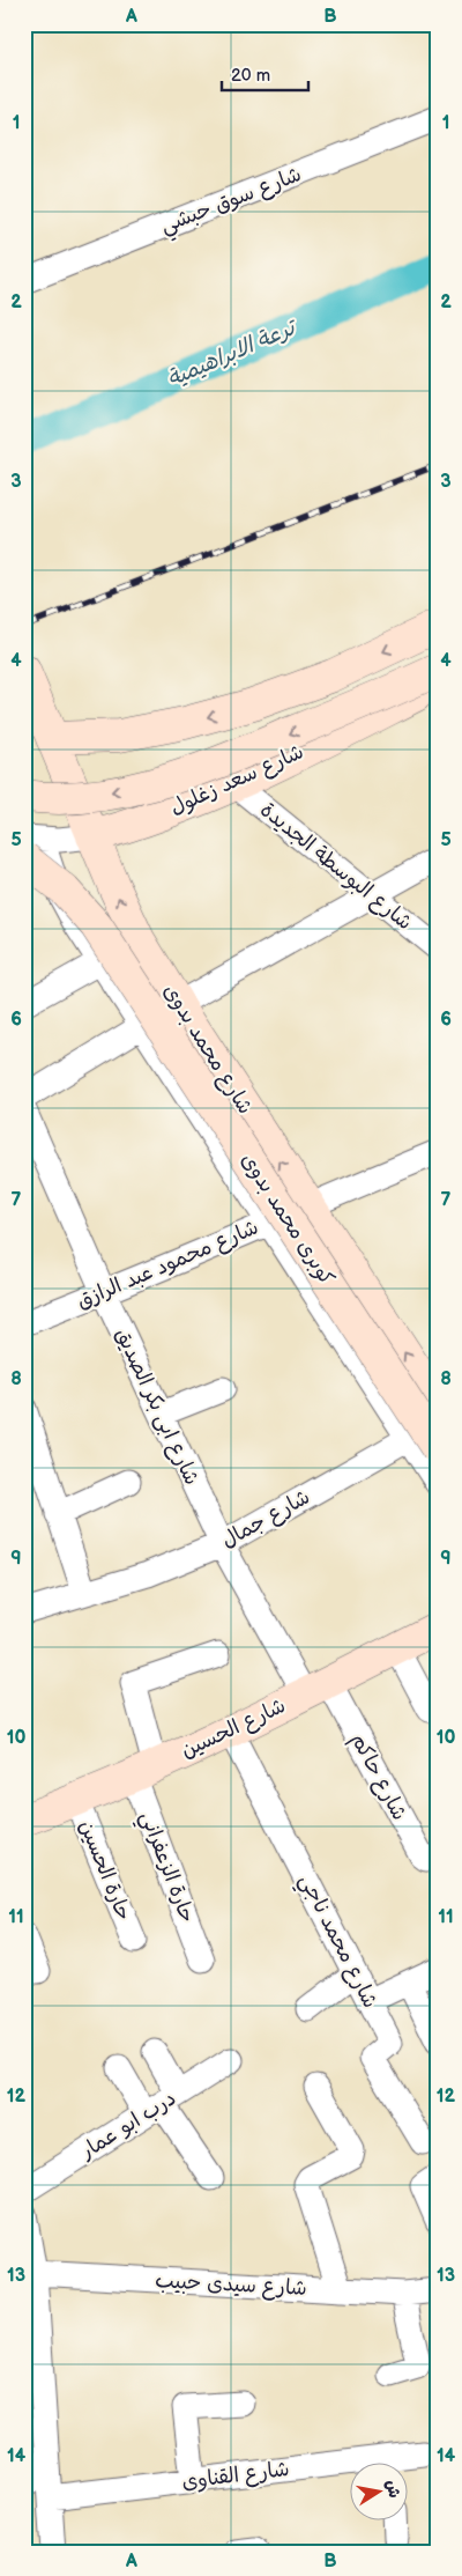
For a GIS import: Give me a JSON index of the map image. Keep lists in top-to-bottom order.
{
  "streets": {
    "main road": [
      "شارع سعد زغلول",
      "شارع محمد بدوى",
      "كوبرى محمد بدوى",
      "شارع الحسين"
    ],
    "street": [
      "شارع سوق حبشي",
      "شارع البوسطة الجديدة",
      "شارع محمود عبد الرازق",
      "شارع ابى بكر الصديق",
      "شارع جمال",
      "شارع حاكم",
      "حارة الزعفراني",
      "حارة الحسين",
      "شارع محمد ناجي",
      "درب ابو عمار",
      "شارع سيدى حبيب",
      "شارع القناوى"
    ]
  },
  "crossings": [
    ["شارع سعد زغلول", "شارع البوسطة الجديدة"],
    ["شارع سعد زغلول", "شارع محمد بدوى"],
    ["شارع سعد زغلول", "كوبرى محمد بدوى"],
    ["شارع محمد بدوى", "كوبرى محمد بدوى"],
    ["شارع محمد بدوى", "شارع محمود عبد الرازق"],
    ["شارع محمد بدوى", "شارع جمال"],
    ["شارع محمود عبد الرازق", "شارع ابى بكر الصديق"],
    ["شارع ابى بكر الصديق", "شارع جمال"],
    ["شارع ابى بكر الصديق", "شارع الحسين"],
    ["شارع ابى بكر الصديق", "شارع حاكم"],
    ["شارع الحسين", "شارع حاكم"],
    ["شارع الحسين", "حارة الزعفراني"],
    ["شارع الحسين", "حارة الحسين"],
    ["شارع الحسين", "شارع محمد ناجي"]
  ],
  "one_way": ["شارع محمد بدوى"],
  "water": ["ترعة الابراهيمية"],
  "scale_bar": "20 m",
  "north": "right",
  "grid": {
    "columns": ["A", "B"],
    "rows": [
      "1",
      "2",
      "3",
      "4",
      "5",
      "6",
      "7",
      "8",
      "9",
      "10",
      "11",
      "12",
      "13",
      "14"
    ]
  }
}
